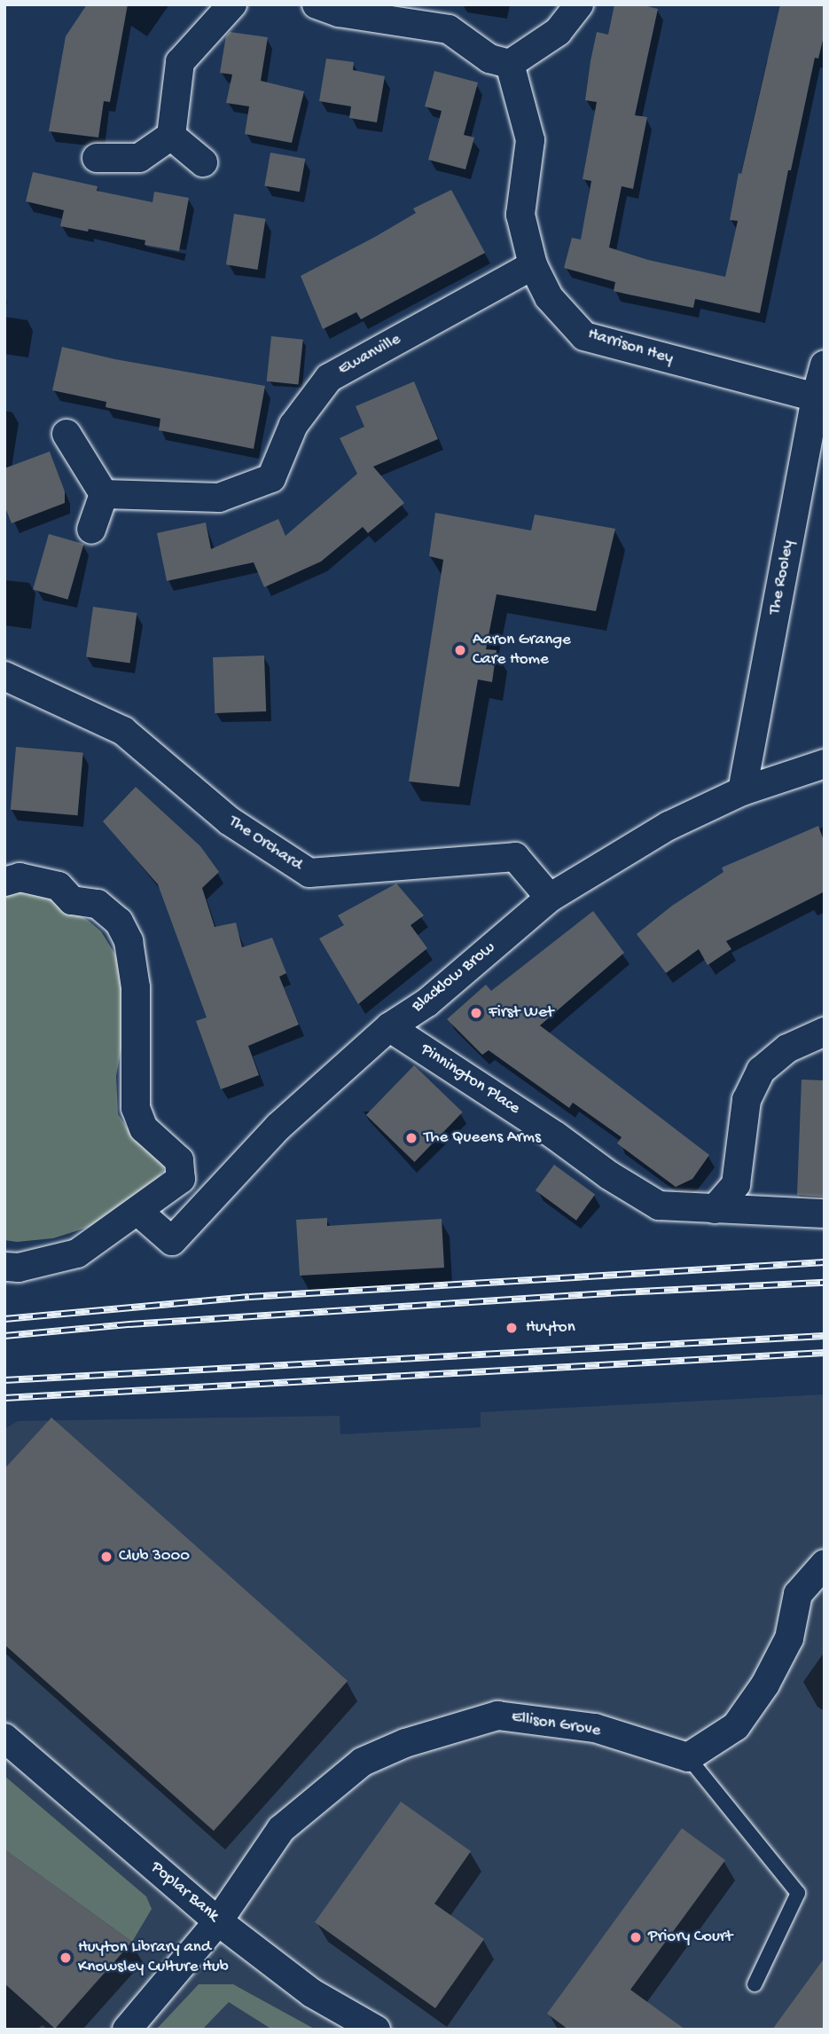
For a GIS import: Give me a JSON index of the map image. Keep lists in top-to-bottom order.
{
  "streets": {
    "street": [
      "Harrison Hey",
      "Ewanville",
      "The Rooley",
      "The Orchard",
      "Blacklow Brow",
      "Pinnington Place",
      "Ellison Grove",
      "Poplar Bank"
    ]
  },
  "crossings": [
    ["Harrison Hey", "Ewanville"],
    ["Harrison Hey", "The Rooley"],
    ["The Rooley", "Blacklow Brow"],
    ["The Orchard", "Blacklow Brow"],
    ["Blacklow Brow", "Pinnington Place"],
    ["Ellison Grove", "Poplar Bank"]
  ],
  "places": [
    "Aaron Grange Care Home",
    "First Wet",
    "The Queens Arms",
    "Huyton",
    "Club 3000",
    "Priory Court",
    "Huyton Library and Knowsley Culture Hub"
  ]
}
